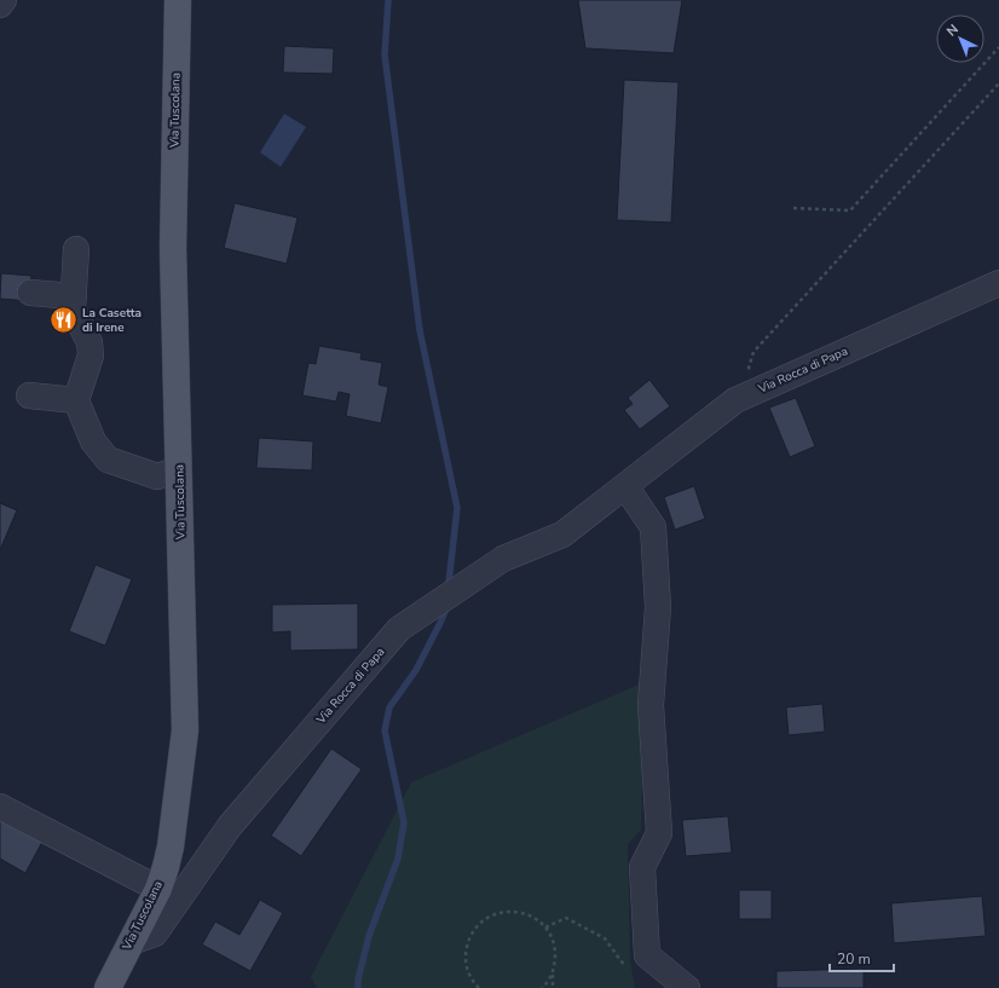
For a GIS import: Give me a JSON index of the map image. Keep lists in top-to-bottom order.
{
  "streets": {
    "main road": ["Via Tuscolana"],
    "street": ["Via Rocca di Papa"]
  },
  "crossings": [
    ["Via Tuscolana", "Via Rocca di Papa"]
  ],
  "places": {
    "restaurant": ["La Casetta di Irene"]
  },
  "scale_bar": "20 m",
  "north": "top left"
}
